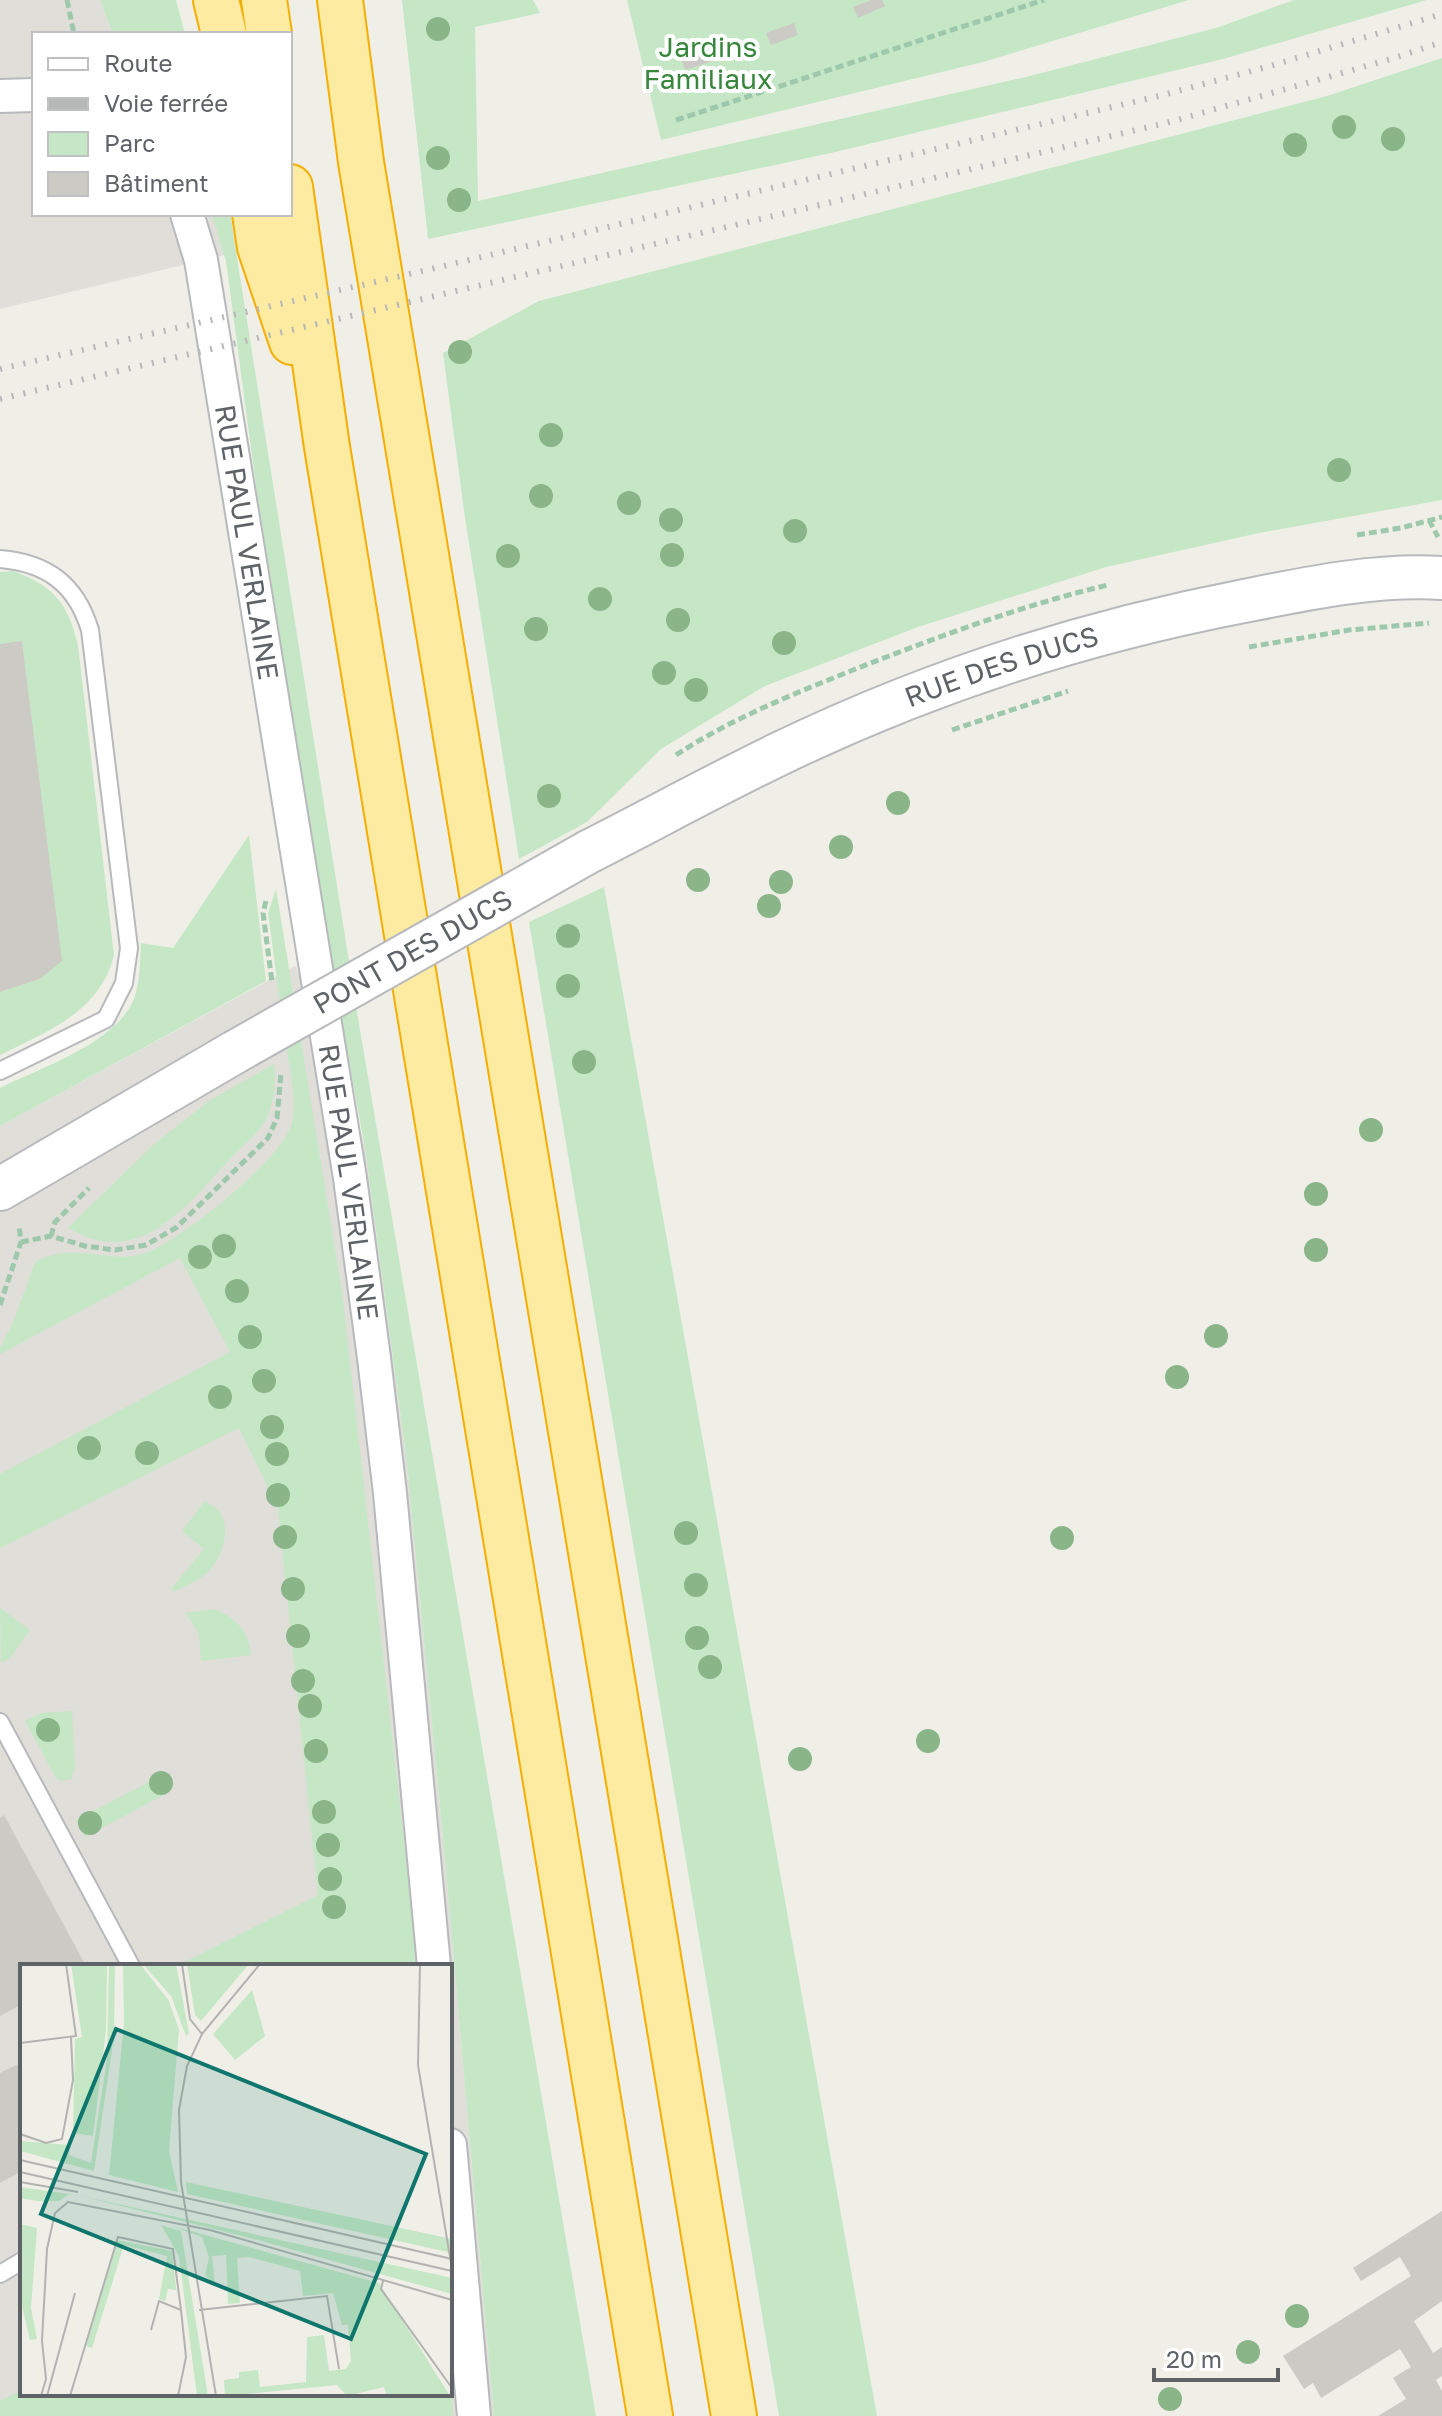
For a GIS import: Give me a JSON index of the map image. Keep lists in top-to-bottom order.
{
  "streets": {
    "street": ["RUE PAUL VERLAINE", "RUE DES DUCS", "PONT DES DUCS"]
  },
  "crossings": [
    ["RUE DES DUCS", "PONT DES DUCS"]
  ],
  "parks": ["Jardins Familiaux"],
  "legend": [
    "Route",
    "Voie ferrée",
    "Parc",
    "Bâtiment"
  ],
  "scale_bar": "20 m"
}
